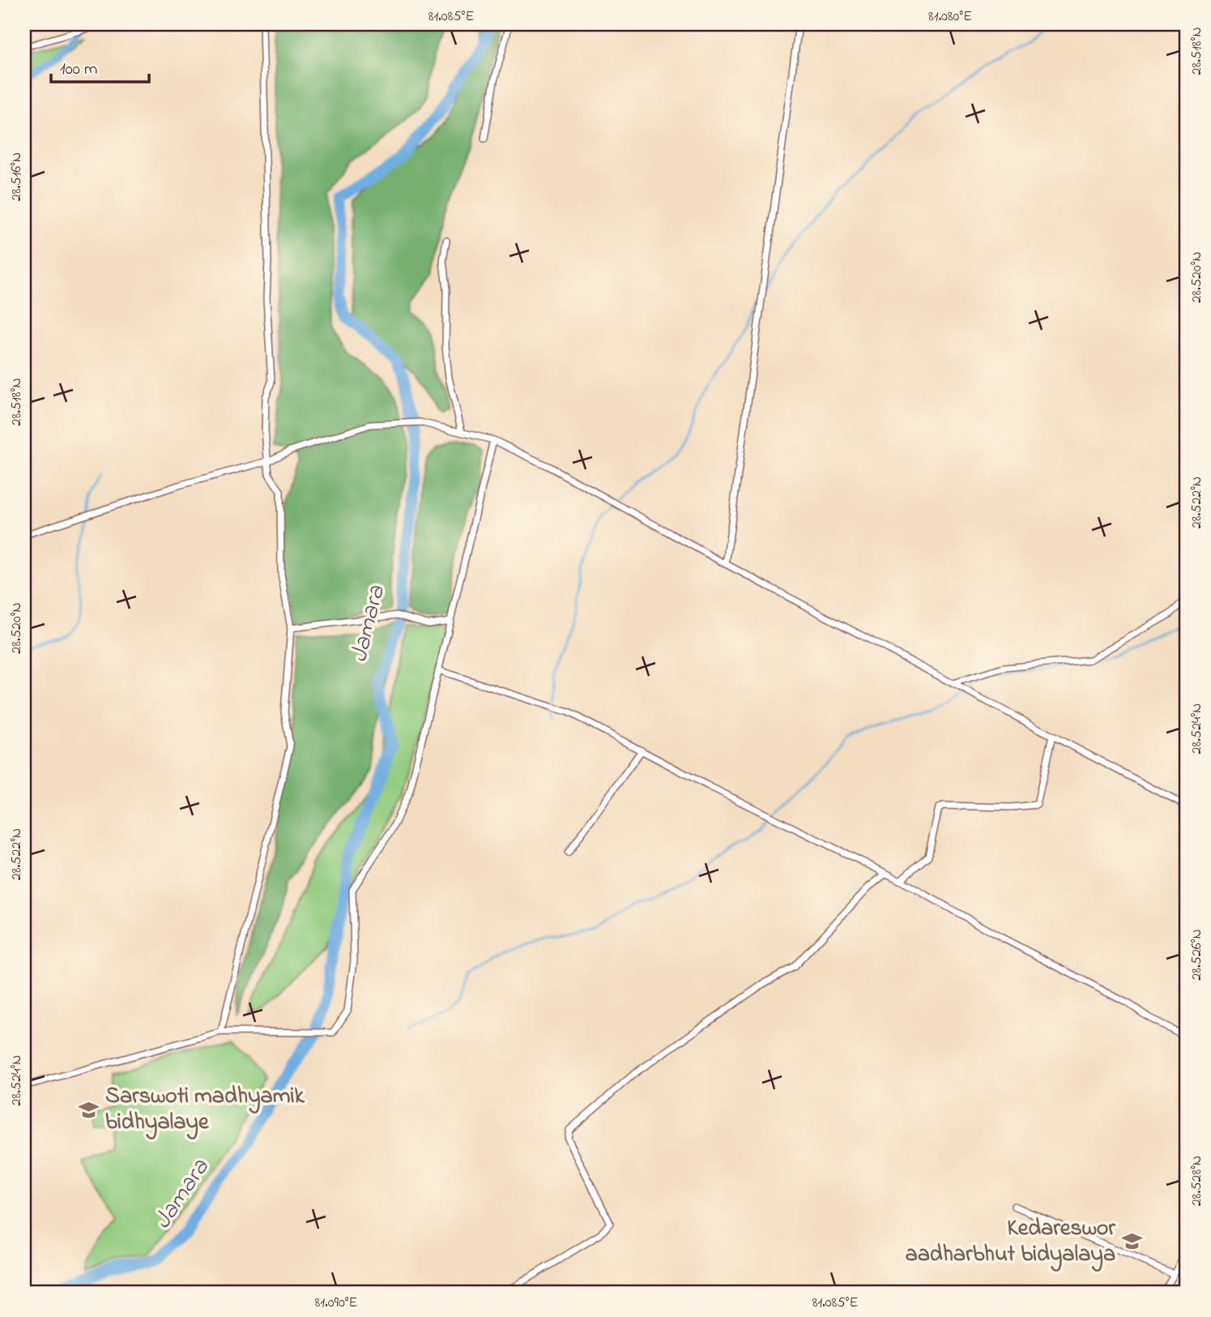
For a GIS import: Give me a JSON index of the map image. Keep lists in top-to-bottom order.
{
  "water": ["Jamara"],
  "places": {
    "school or university": ["Sarswoti madhyamik bidhyalaye", "Kedareswor aadharbhut bidyalaya"]
  },
  "scale_bar": "100 m",
  "coordinates": [
    "81.085°E",
    "81.080°E",
    "28.518°N",
    "28.516°N",
    "28.520°N",
    "28.522°N",
    "28.524°N",
    "28.526°N",
    "28.528°N",
    "81.090°E"
  ]
}
